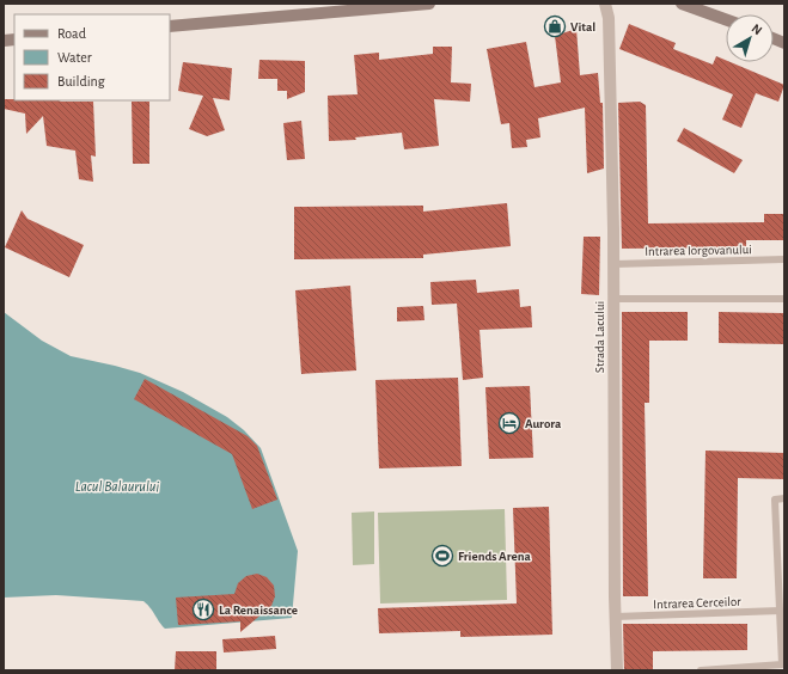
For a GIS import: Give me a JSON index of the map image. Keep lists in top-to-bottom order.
{
  "streets": {
    "street": ["Strada Lacului"],
    "lane": ["Intrarea Iorgovanului", "Intrarea Cerceilor"]
  },
  "crossings": [
    ["Intrarea Iorgovanului", "Strada Lacului"],
    ["Strada Lacului", "Intrarea Cerceilor"]
  ],
  "water": ["Lacul Balaurului"],
  "places": {
    "shop": ["Vital"],
    "hotel": ["Aurora"],
    "sports": ["Friends Arena"],
    "restaurant": ["La Renaissance"]
  },
  "legend": ["Road", "Water", "Building"],
  "north": "top right"
}
